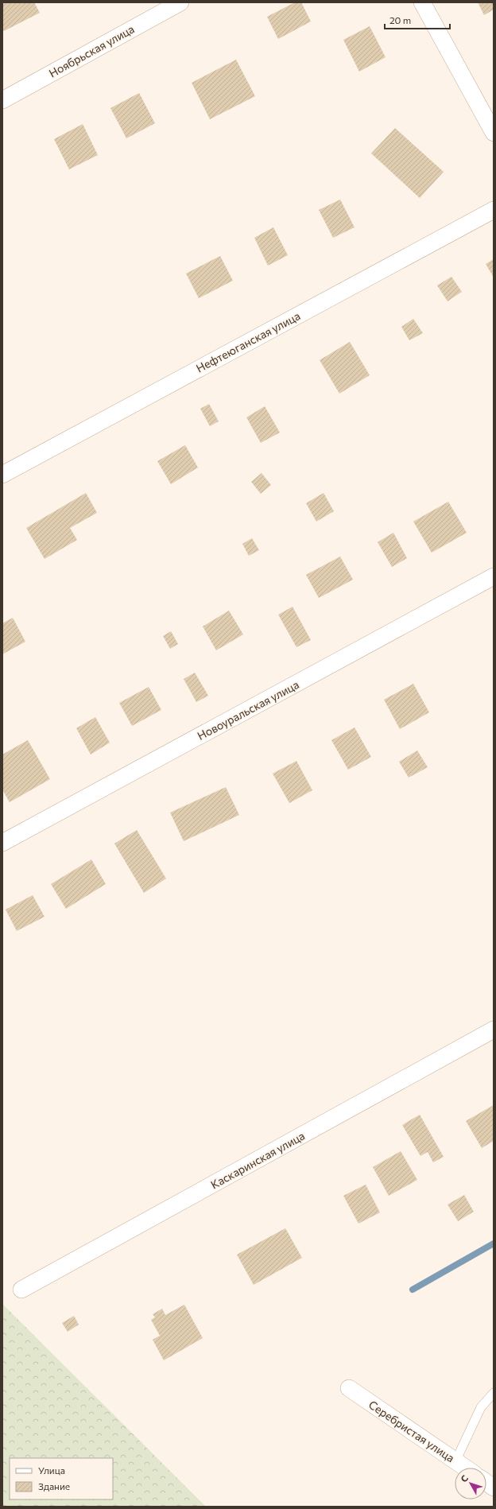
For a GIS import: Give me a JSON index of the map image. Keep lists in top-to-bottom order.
{
  "streets": {
    "street": [
      "Ноябрьская улица",
      "Нефтеюганская улица",
      "Новоуральская улица",
      "Каскаринская улица",
      "Серебристая улица"
    ]
  },
  "legend": ["Улица", "Здание"],
  "scale_bar": "20 m",
  "north": "top left"
}
